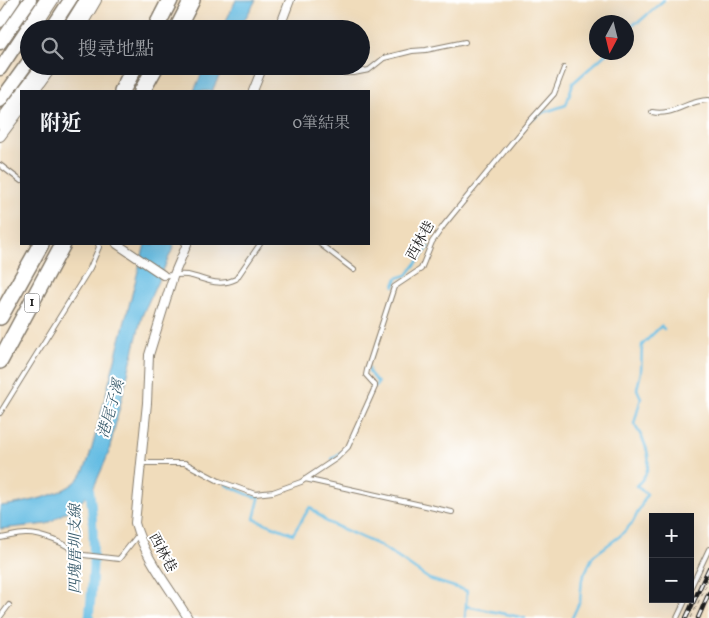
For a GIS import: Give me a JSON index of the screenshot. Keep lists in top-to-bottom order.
{
  "streets": {
    "highway": ["1"],
    "street": ["西林巷"]
  },
  "water": ["港尾子溪", "四塊厝圳支線"],
  "north": "bottom",
  "page": {
    "search": "搜尋地點",
    "heading": ["附近", "0筆結果"],
    "map_buttons": ["+", "−"]
  }
}
